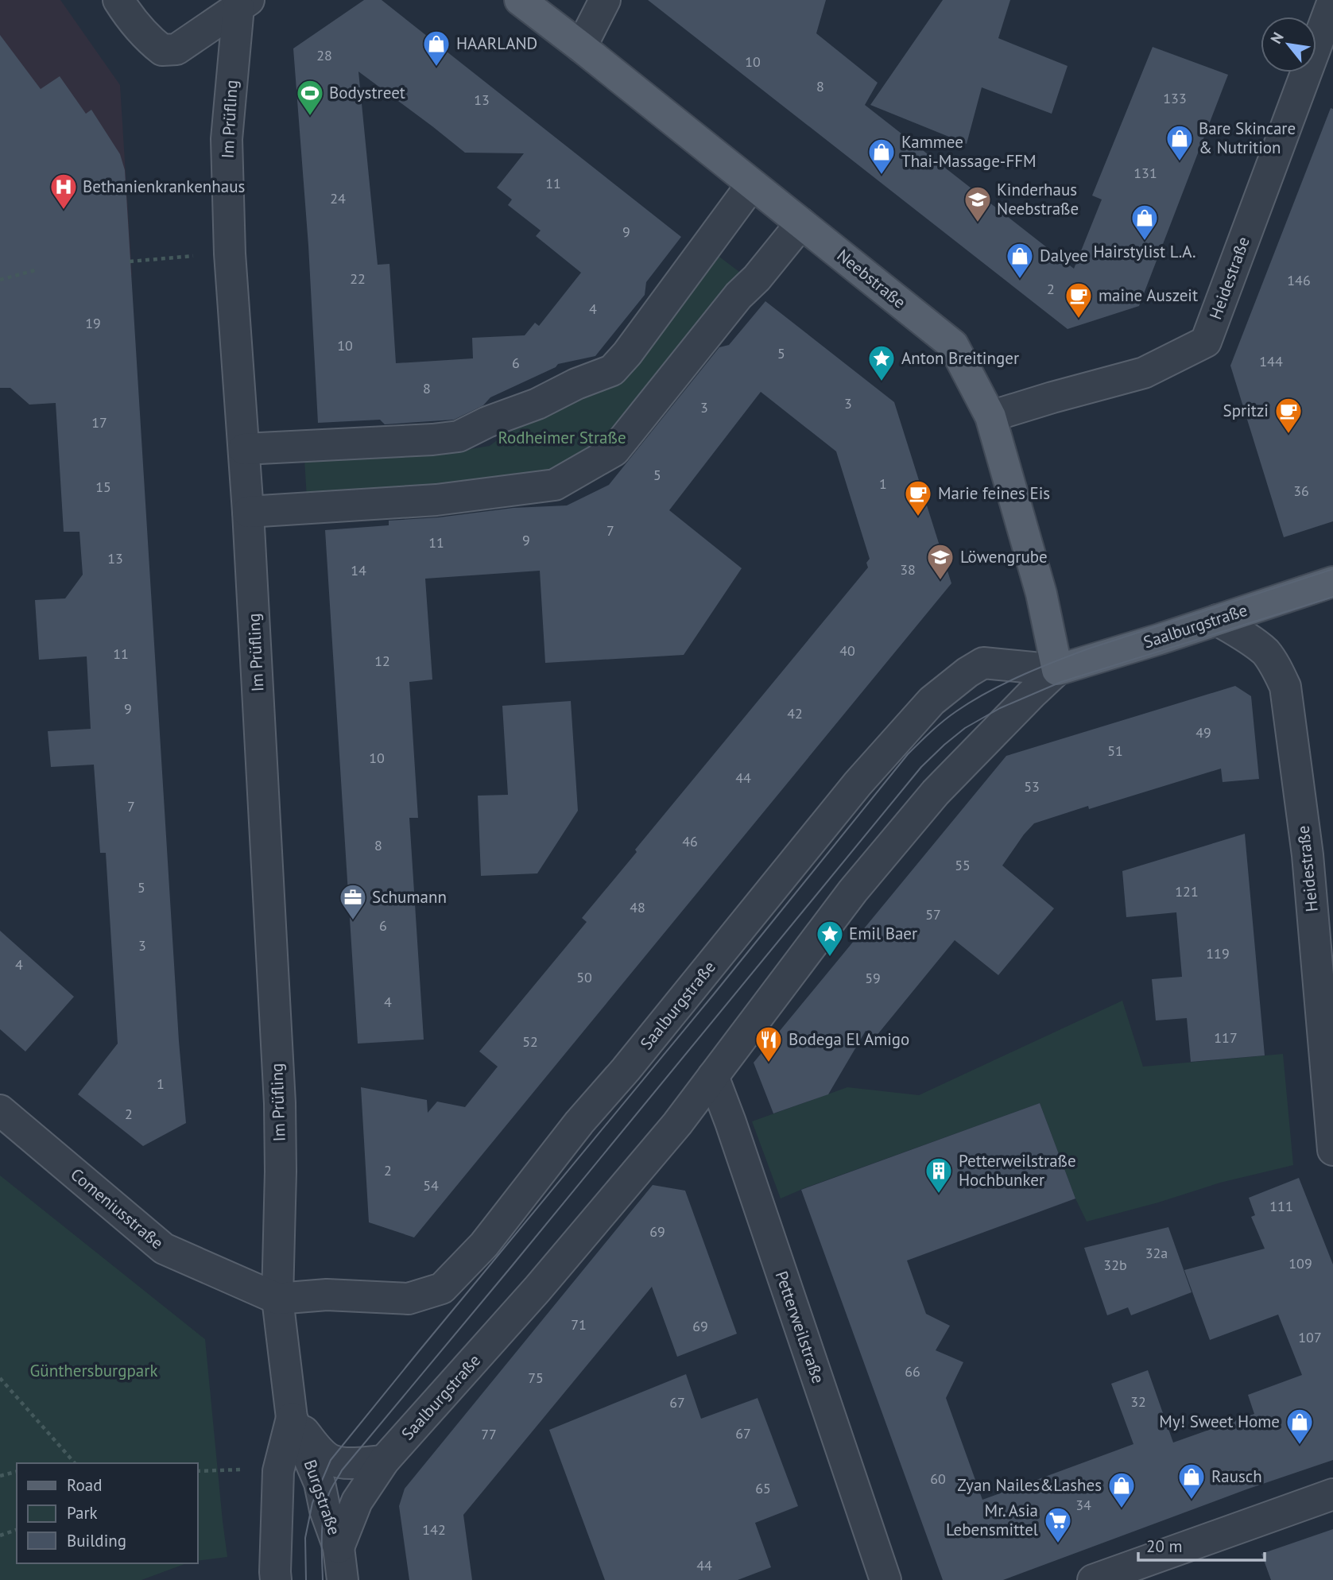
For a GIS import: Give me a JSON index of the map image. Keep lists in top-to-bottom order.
{
  "streets": {
    "main road": ["Neebstraße", "Saalburgstraße"],
    "street": [
      "Im Prüfling",
      "Heidestraße",
      "Comeniusstraße",
      "Petterweilstraße",
      "Burgstraße"
    ]
  },
  "crossings": [
    ["Im Prüfling", "Saalburgstraße"],
    ["Im Prüfling", "Comeniusstraße"],
    ["Im Prüfling", "Burgstraße"],
    ["Heidestraße", "Neebstraße"],
    ["Heidestraße", "Saalburgstraße"],
    ["Neebstraße", "Saalburgstraße"],
    ["Saalburgstraße", "Comeniusstraße"],
    ["Saalburgstraße", "Petterweilstraße"],
    ["Saalburgstraße", "Burgstraße"],
    ["Comeniusstraße", "Burgstraße"]
  ],
  "parks": ["Rodheimer Straße", "Günthersburgpark"],
  "places": {
    "shop": [
      "HAARLAND",
      "Bare Skincare & Nutrition",
      "Kammee Thai-Massage-FFM",
      "Hairstylist L.A.",
      "Dalyee",
      "My! Sweet Home",
      "Rausch",
      "Zyan Nailes&Lashes"
    ],
    "sports": ["Bodystreet"],
    "hospital": ["Bethanienkrankenhaus"],
    "school or university": ["Kinderhaus Neebstraße", "Löwengrube"],
    "cafe": ["maine Auszeit", "Spritzi", "Marie feines Eis"],
    "place": ["Anton Breitinger", "Emil Baer"],
    "office": ["Schumann"],
    "restaurant": ["Bodega El Amigo"],
    "building": ["Petterweilstraße Hochbunker"],
    "supermarket": ["Mr. Asia Lebensmittel"]
  },
  "house_numbers": [
    "28",
    "10",
    "8",
    "133",
    "13",
    "131",
    "11",
    "24",
    "9",
    "22",
    "146",
    "2",
    "4",
    "19",
    "10",
    "5",
    "144",
    "6",
    "8",
    "3",
    "3",
    "17",
    "5",
    "1",
    "15",
    "36",
    "7",
    "9",
    "11",
    "13",
    "38",
    "14",
    "40",
    "11",
    "12",
    "9",
    "42",
    "49",
    "51",
    "10",
    "44",
    "53",
    "7",
    "46",
    "8",
    "55",
    "5",
    "121",
    "48",
    "57",
    "6",
    "3",
    "119",
    "4",
    "50",
    "59",
    "4",
    "117",
    "52",
    "1",
    "2",
    "2",
    "54",
    "111",
    "69",
    "32a",
    "109",
    "32b",
    "71",
    "69",
    "107",
    "66",
    "75",
    "32",
    "67",
    "67",
    "77",
    "60",
    "65",
    "34",
    "142",
    "44"
  ],
  "legend": ["Road", "Park", "Building"],
  "scale_bar": "20 m",
  "north": "top left"
}
